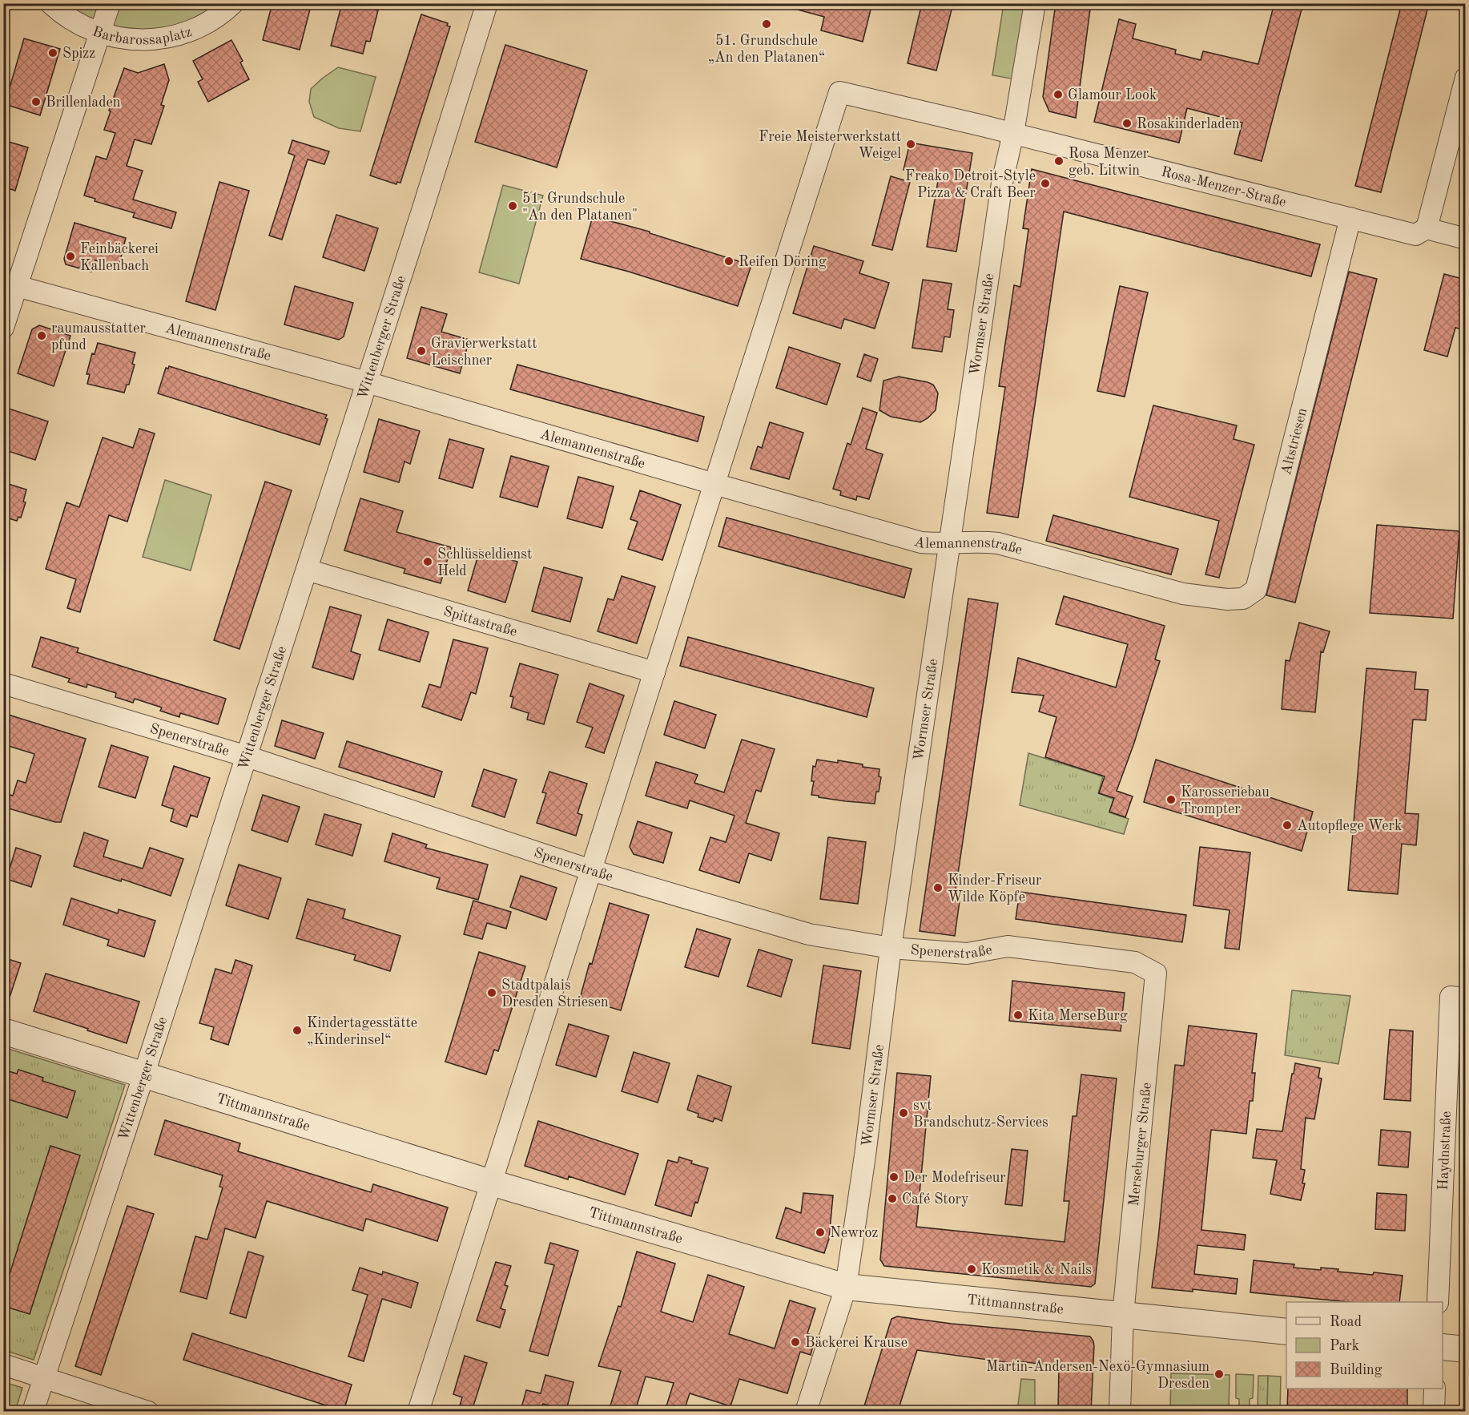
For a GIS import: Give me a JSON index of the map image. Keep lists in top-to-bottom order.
{
  "streets": {
    "street": [
      "Barbarossaplatz",
      "Rosa-Menzer-Straße",
      "Wormser Straße",
      "Wittenberger Straße",
      "Alemannenstraße",
      "Altstriesen",
      "Spittastraße",
      "Spenerstraße",
      "Tittmannstraße",
      "Merseburger Straße",
      "Haydnstraße"
    ]
  },
  "crossings": [
    ["Rosa-Menzer-Straße", "Wormser Straße"],
    ["Rosa-Menzer-Straße", "Alemannenstraße"],
    ["Rosa-Menzer-Straße", "Altstriesen"],
    ["Wormser Straße", "Alemannenstraße"],
    ["Wormser Straße", "Spenerstraße"],
    ["Wormser Straße", "Tittmannstraße"],
    ["Wittenberger Straße", "Alemannenstraße"],
    ["Wittenberger Straße", "Spittastraße"],
    ["Wittenberger Straße", "Spenerstraße"],
    ["Wittenberger Straße", "Tittmannstraße"],
    ["Alemannenstraße", "Altstriesen"],
    ["Spenerstraße", "Merseburger Straße"],
    ["Tittmannstraße", "Merseburger Straße"]
  ],
  "places": [
    "51. Grundschule „An den Platanen“",
    "Spizz",
    "Glamour Look",
    "Brillenladen",
    "Rosakinderladen",
    "Freie Meisterwerkstatt Weigel",
    "Rosa Menzer geb. Litwin",
    "Freako Detroit-Style Pizza & Craft Beer",
    "51. Grundschule \"An den Platanen\"",
    "Feinbäckerei Kallenbach",
    "Reifen Döring",
    "raumausstatter pfund",
    "Gravierwerkstatt Leischner",
    "Schlüsseldienst Held",
    "Karosseriebau Trompter",
    "Autopflege Werk",
    "Kinder-Friseur Wilde Köpfe",
    "Stadtpalais Dresden Striesen",
    "Kita MerseBurg",
    "Kindertagesstätte „Kinderinsel“",
    "svt Brandschutz-Services",
    "Der Modefriseur",
    "Café Story",
    "Newroz",
    "Kosmetik & Nails",
    "Bäckerei Krause",
    "Martin-Andersen-Nexö-Gymnasium Dresden"
  ],
  "legend": ["Road", "Park", "Building"]
}
